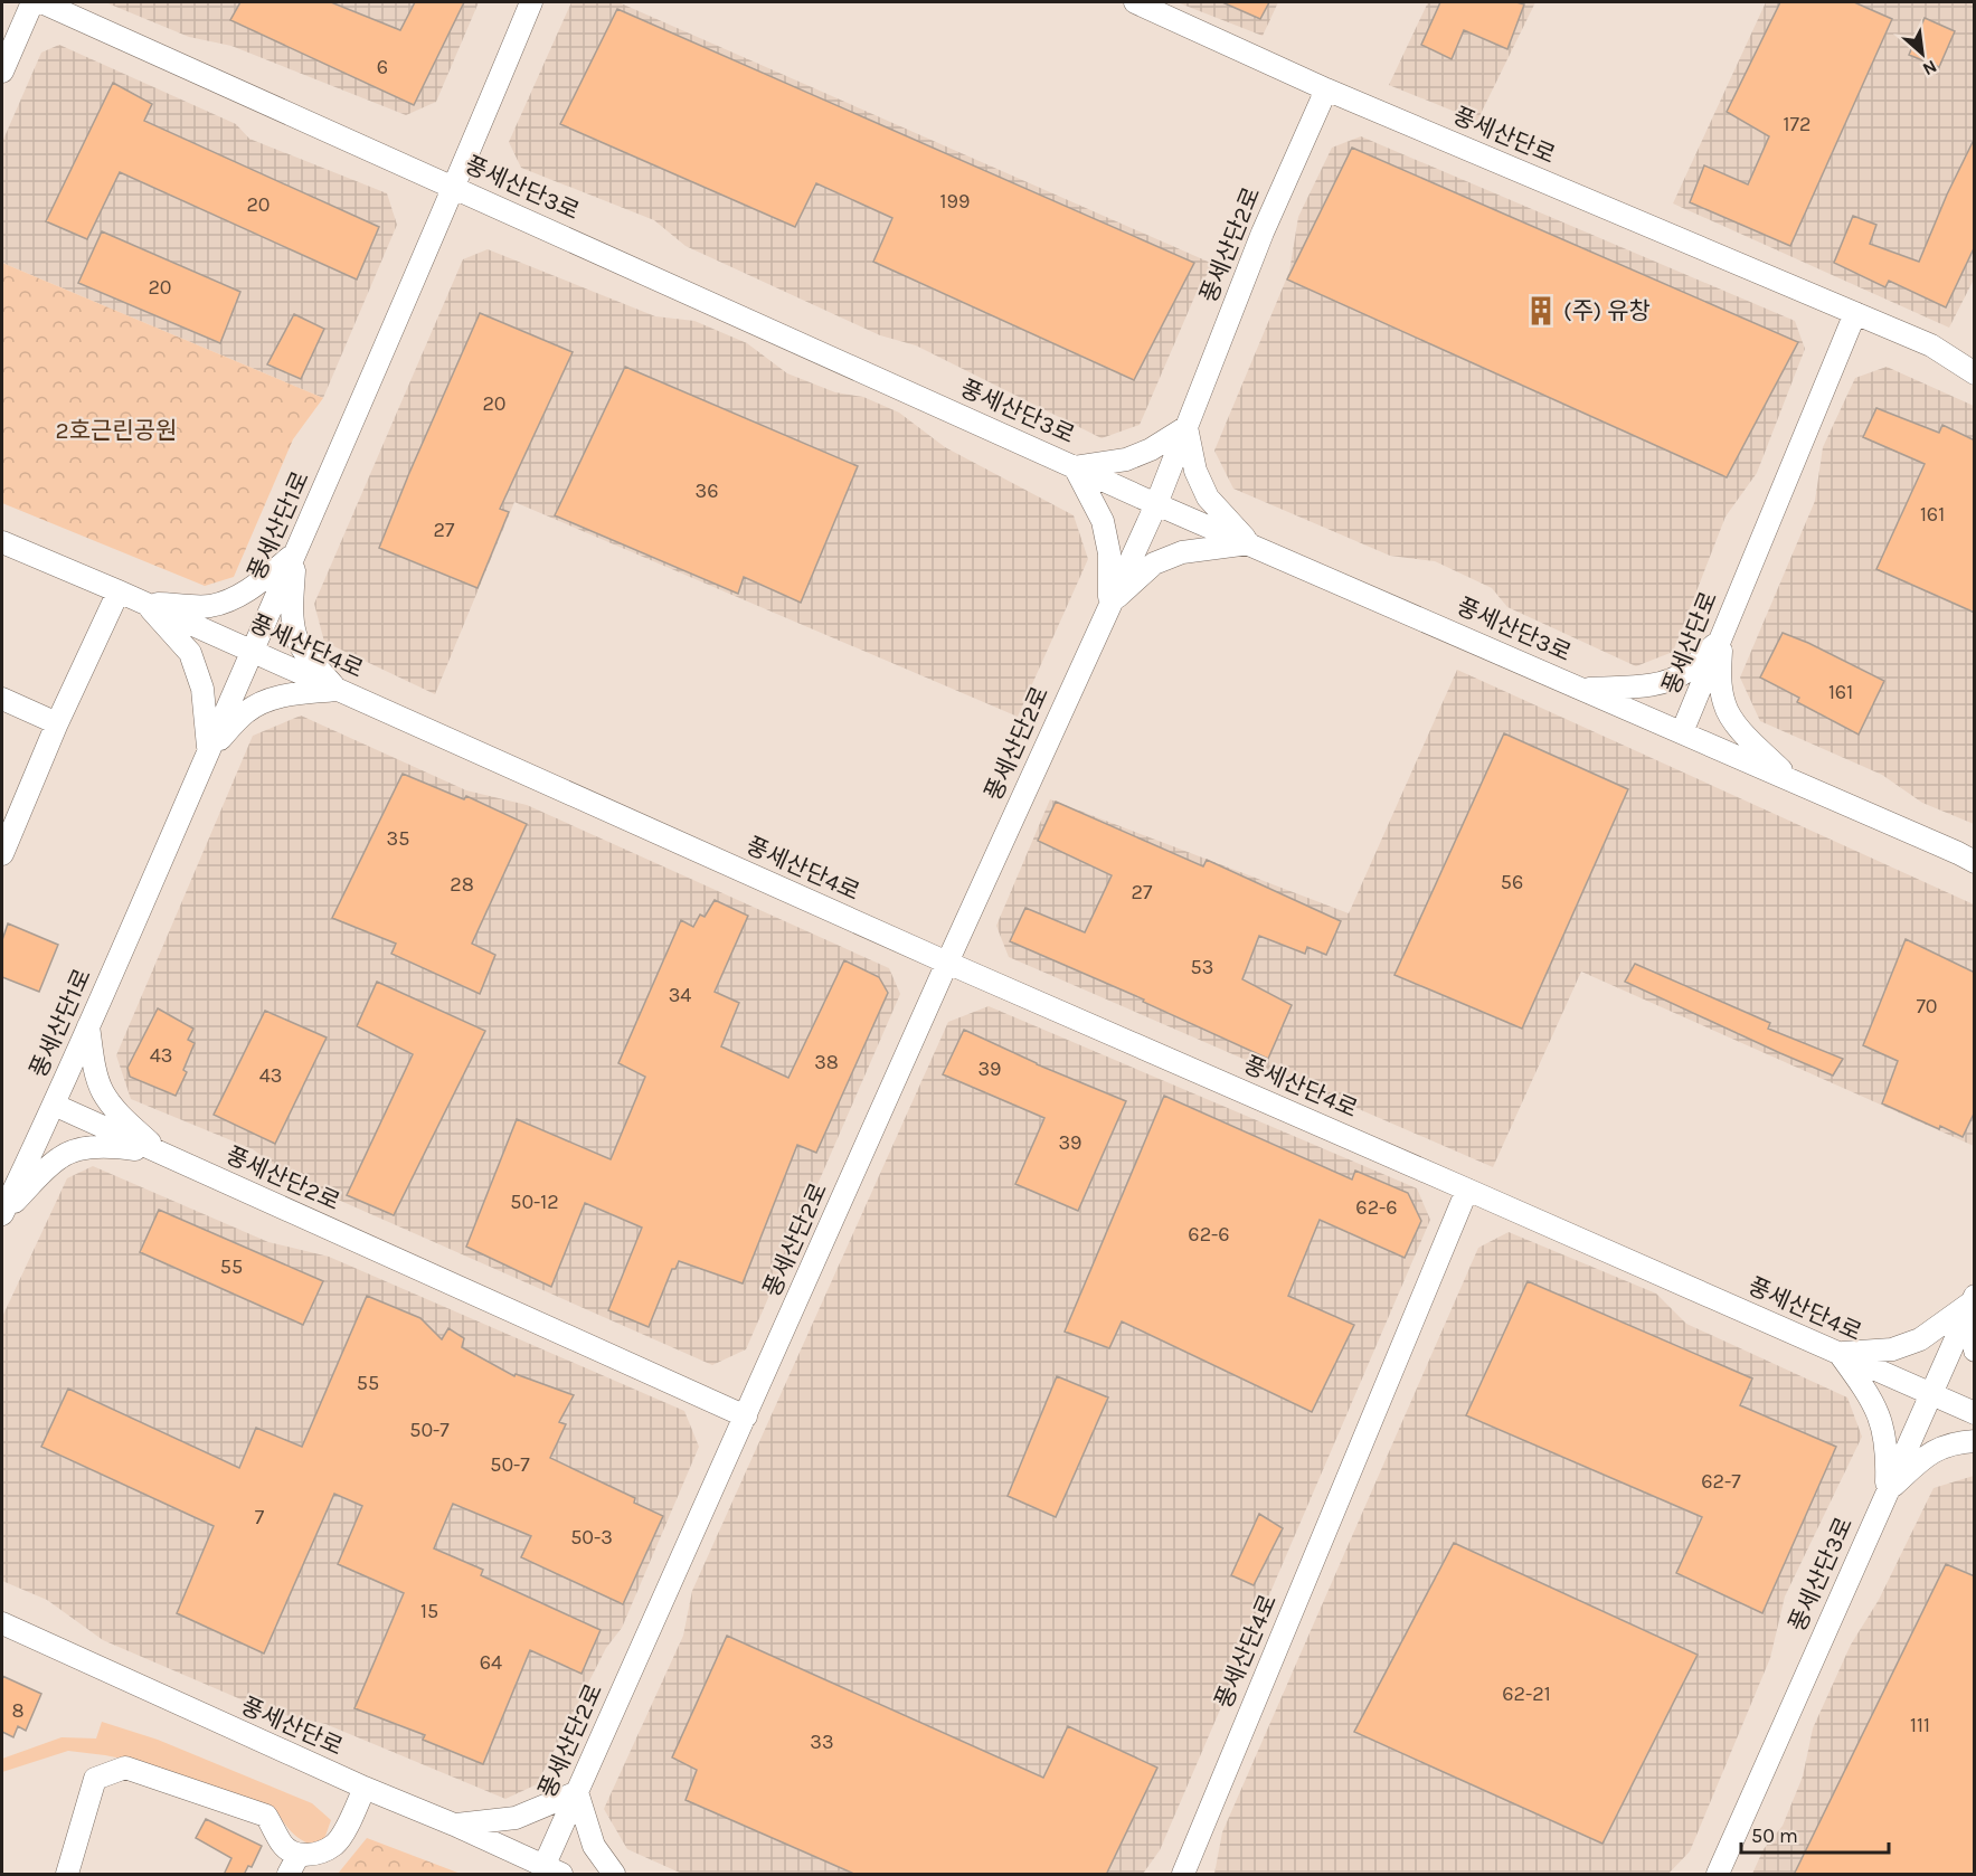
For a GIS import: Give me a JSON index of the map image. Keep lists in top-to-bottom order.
{
  "streets": {
    "street": [
      "풍세산단로",
      "풍세산단3로",
      "풍세산단2로",
      "풍세산단1로",
      "풍세산단4로"
    ]
  },
  "crossings": [
    ["풍세산단로", "풍세산단3로"],
    ["풍세산단로", "풍세산단2로"],
    ["풍세산단3로", "풍세산단2로"],
    ["풍세산단3로", "풍세산단1로"],
    ["풍세산단3로", "풍세산단4로"],
    ["풍세산단2로", "풍세산단1로"],
    ["풍세산단2로", "풍세산단4로"],
    ["풍세산단1로", "풍세산단4로"]
  ],
  "parks": ["2호근린공원"],
  "places": {
    "building": ["(주) 유창"]
  },
  "house_numbers": [
    "6",
    "172",
    "199",
    "20",
    "20",
    "20",
    "36",
    "161",
    "27",
    "161",
    "35",
    "56",
    "28",
    "27",
    "53",
    "34",
    "70",
    "43",
    "38",
    "39",
    "43",
    "39",
    "50-12",
    "62-6",
    "62-6",
    "55",
    "55",
    "50-7",
    "50-7",
    "62-7",
    "7",
    "50-3",
    "15",
    "64",
    "62-21",
    "8",
    "111",
    "33"
  ],
  "scale_bar": "50 m",
  "north": "bottom right"
}
